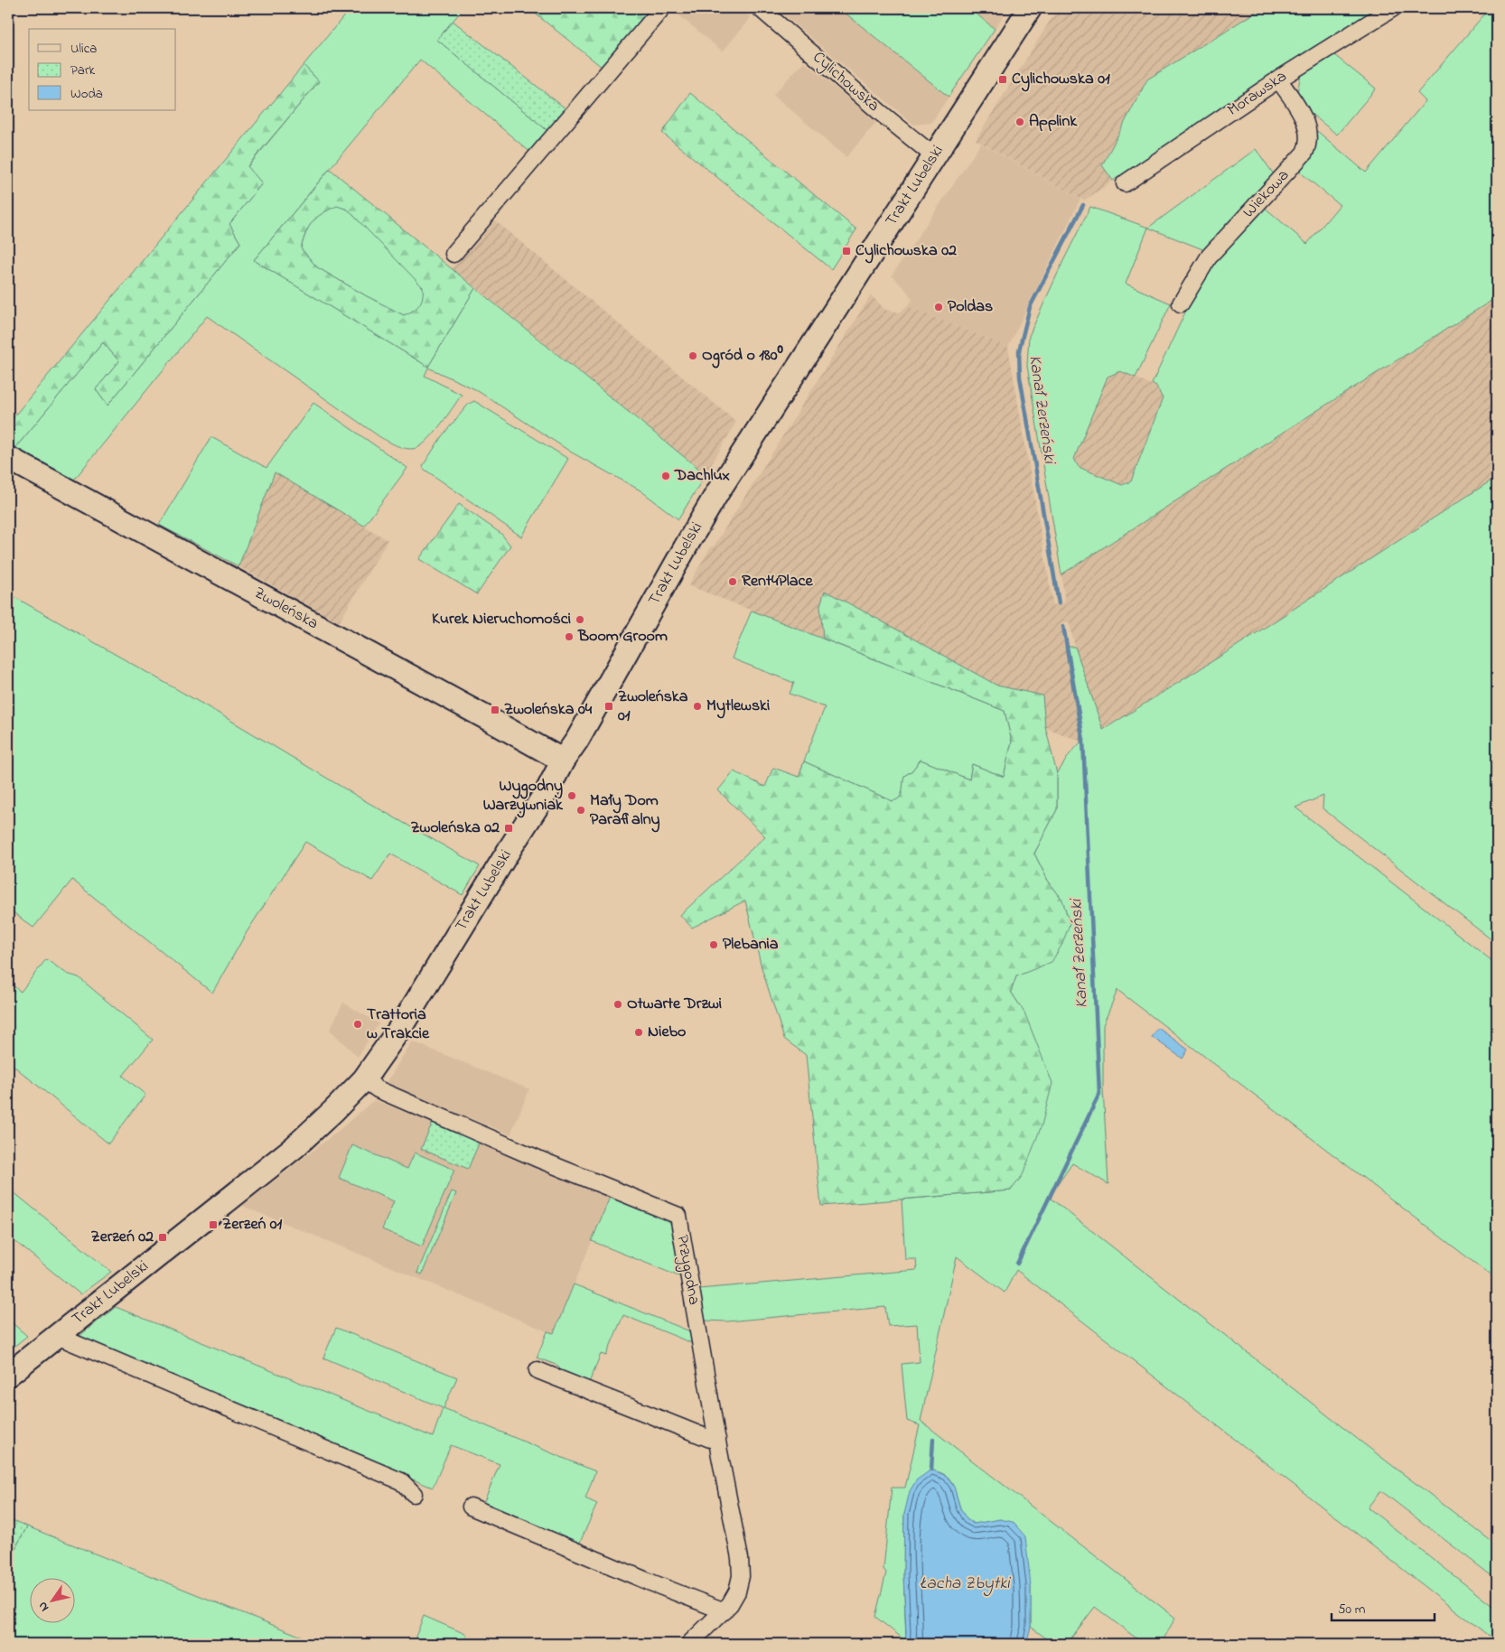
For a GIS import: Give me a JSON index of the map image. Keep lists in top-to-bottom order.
{
  "streets": {
    "street": [
      "Cylichowska",
      "Morawska",
      "Trakt Lubelski",
      "Wiekowa",
      "Zwoleńska",
      "Przygodna"
    ]
  },
  "crossings": [
    ["Cylichowska", "Trakt Lubelski"],
    ["Morawska", "Wiekowa"],
    ["Trakt Lubelski", "Zwoleńska"],
    ["Trakt Lubelski", "Przygodna"]
  ],
  "water": ["Kanał Zerzeński", "Łacha Zbytki"],
  "places": {
    "transit": [
      "Cylichowska 01",
      "Cylichowska 02",
      "Zwoleńska 01",
      "Zwoleńska 04",
      "Zwoleńska 02",
      "Zerzeń 01",
      "Zerzeń 02"
    ],
    "other": [
      "Applink",
      "Poldas",
      "Ogród o 180⁰",
      "Dachlux",
      "Rent4Place",
      "Kurek Nieruchomości",
      "Boom Groom",
      "Mytlewski",
      "Wygodny Warzywniak",
      "Mały Dom Parafialny",
      "Plebania",
      "Otwarte Drzwi",
      "Trattoria w Trakcie",
      "Niebo"
    ]
  },
  "legend": ["Ulica", "Park", "Woda"],
  "scale_bar": "50 m",
  "north": "bottom left"
}
